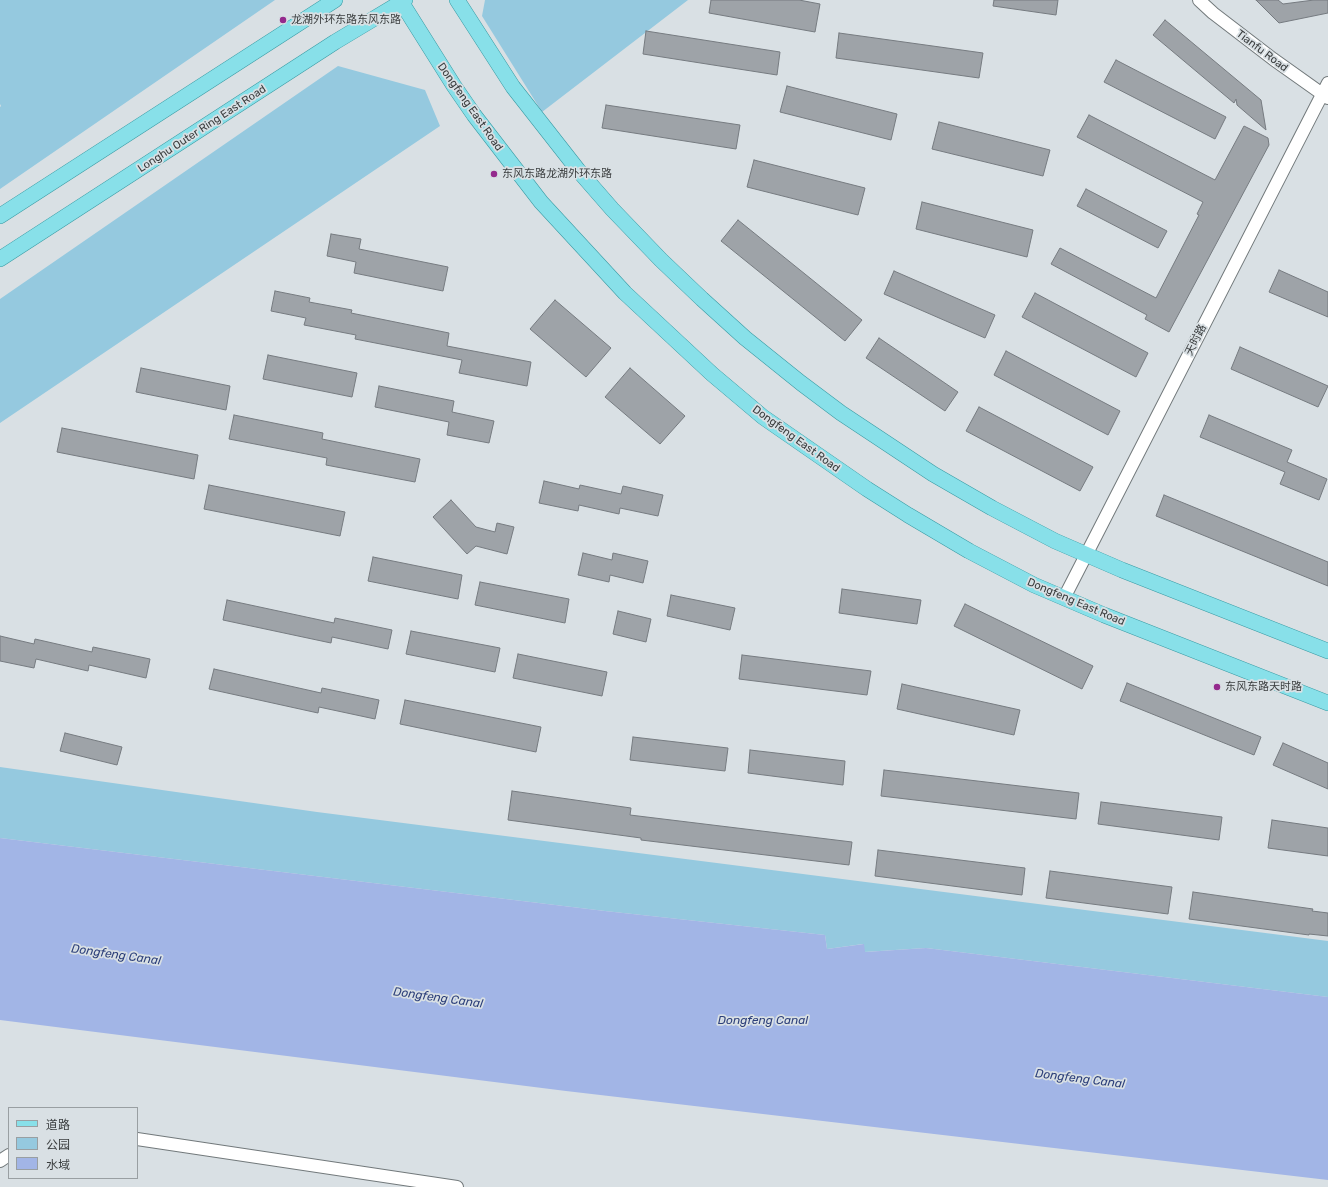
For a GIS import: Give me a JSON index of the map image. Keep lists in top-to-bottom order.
{
  "streets": {
    "main road": ["Dongfeng East Road", "Longhu Outer Ring East Road"],
    "street": ["Tianfu Road", "天时路"]
  },
  "crossings": [
    ["Tianfu Road", "天时路"],
    ["Dongfeng East Road", "Longhu Outer Ring East Road"],
    ["Dongfeng East Road", "天时路"]
  ],
  "water": ["Dongfeng Canal"],
  "places": ["龙湖外环东路东风东路", "东风东路龙湖外环东路", "东风东路天时路"],
  "legend": ["道路", "公园", "水域"]
}
